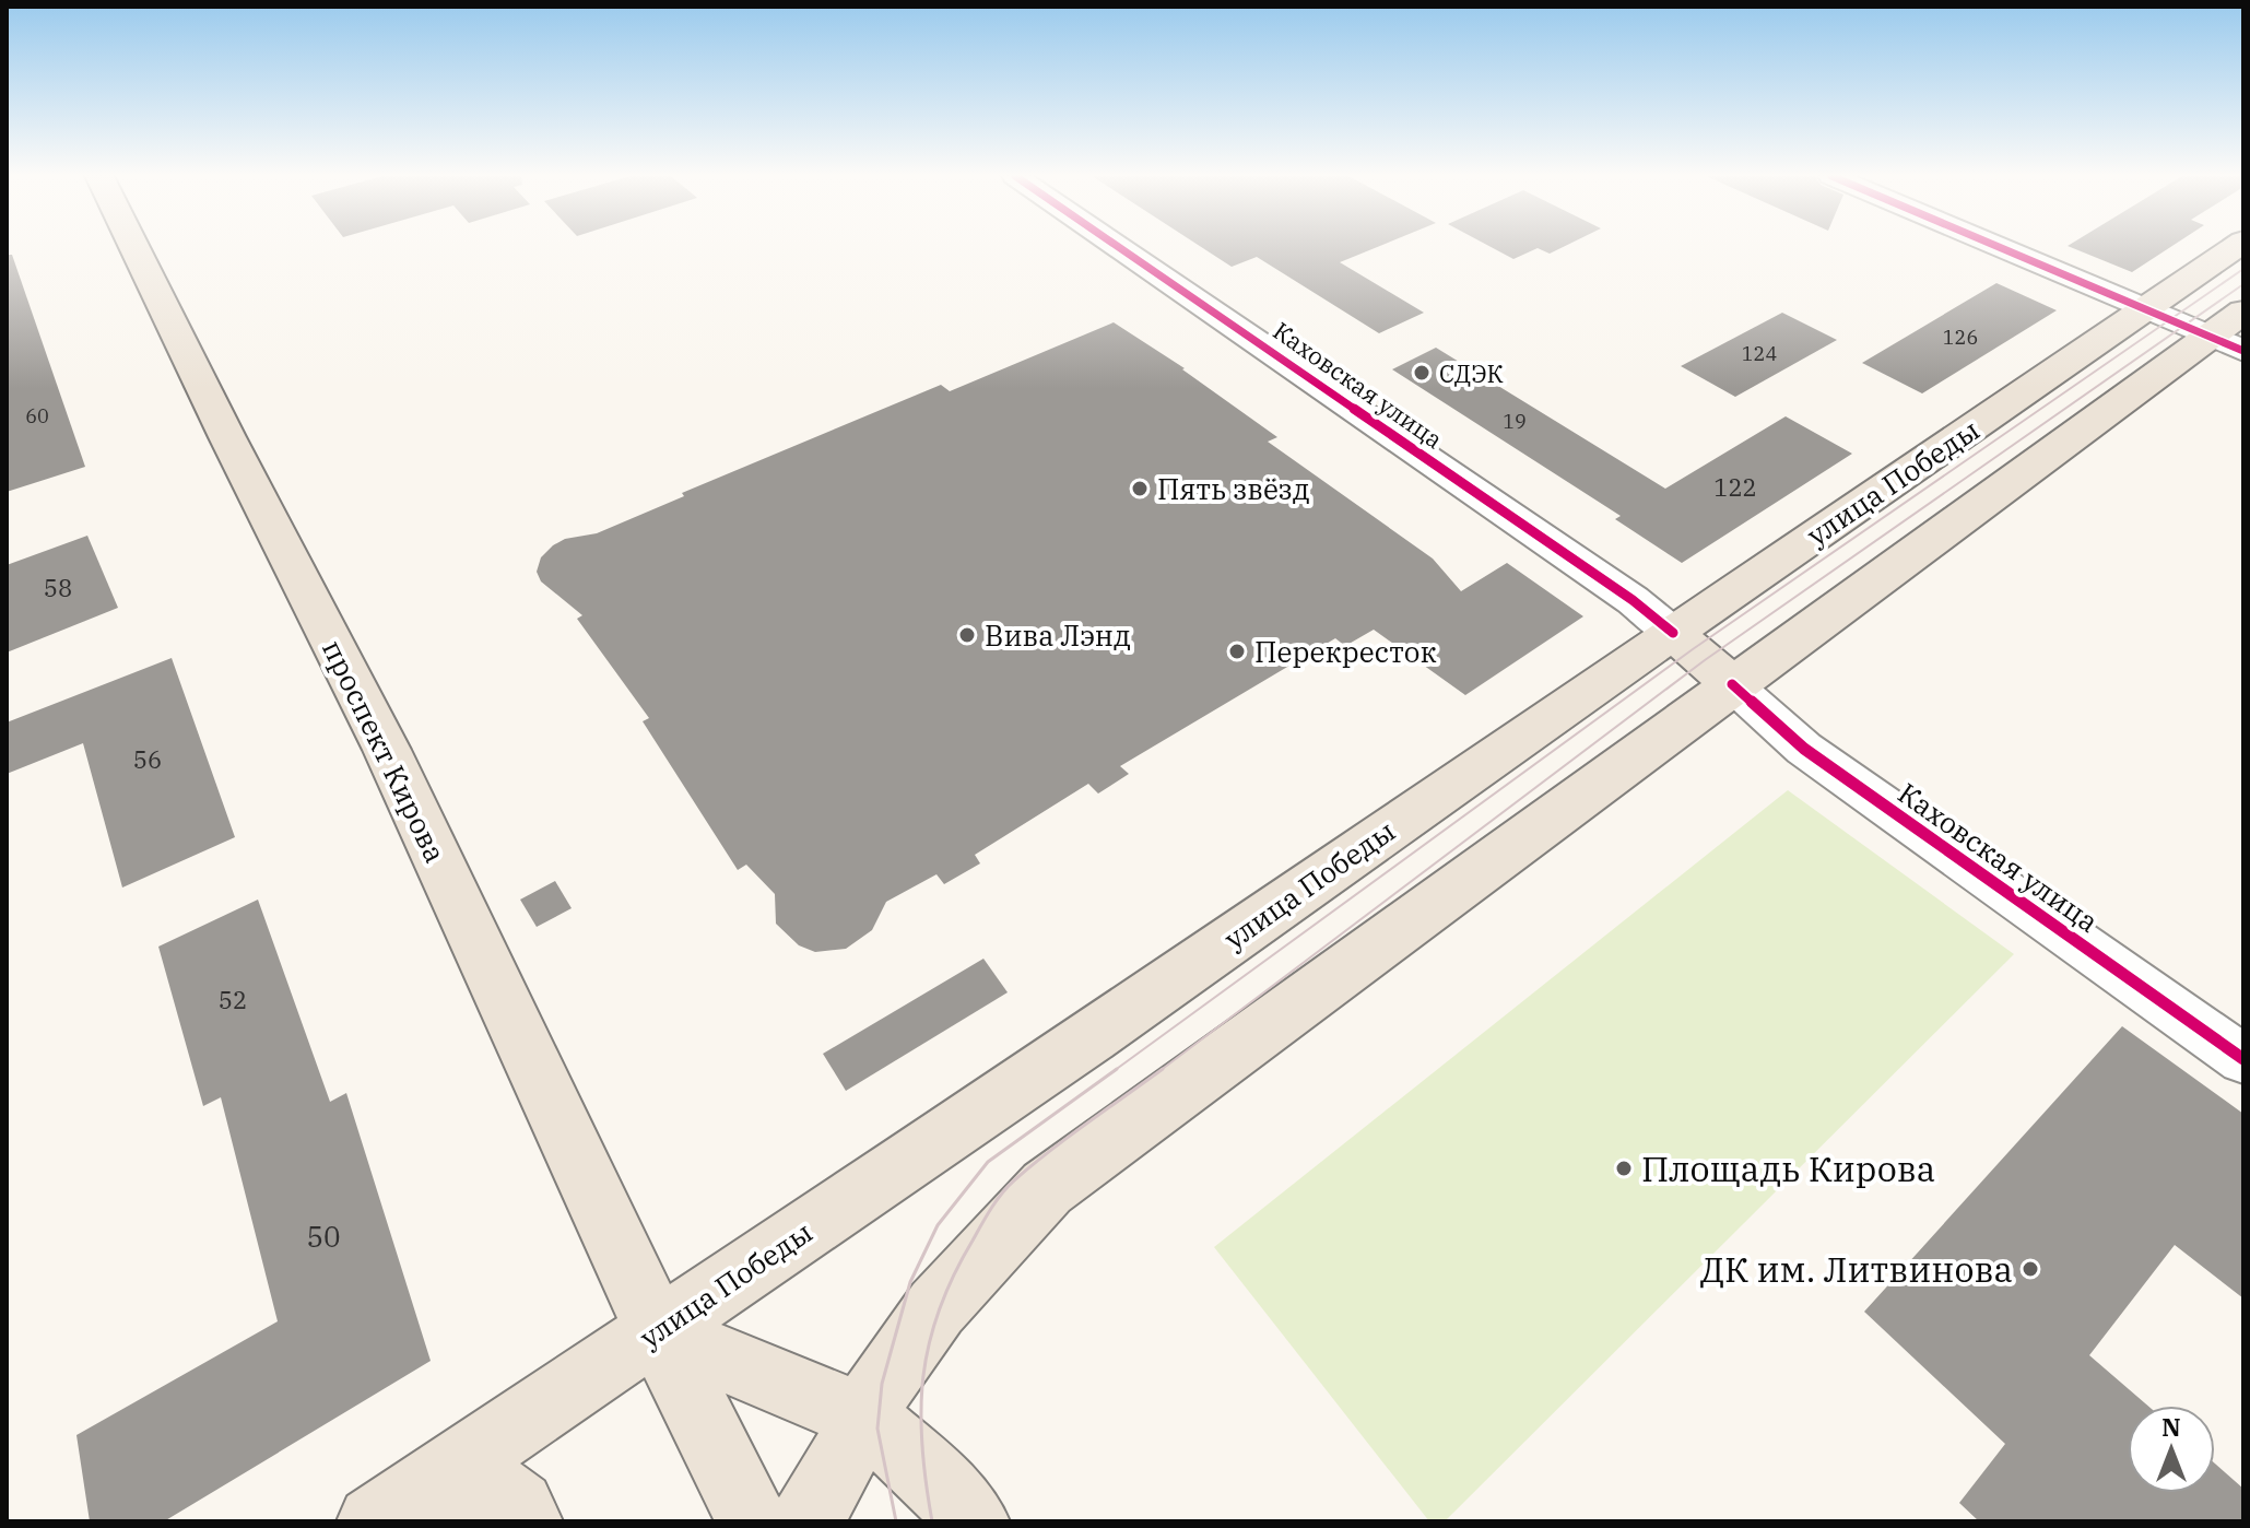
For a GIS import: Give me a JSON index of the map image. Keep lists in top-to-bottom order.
{
  "streets": {
    "main road": ["Каховская улица", "улица Победы", "проспект Кирова"]
  },
  "crossings": [
    ["Каховская улица", "улица Победы"],
    ["улица Победы", "проспект Кирова"]
  ],
  "places": [
    "СДЭК",
    "Пять звёзд",
    "Вива Лэнд",
    "Перекресток",
    "Площадь Кирова",
    "ДК им. Литвинова"
  ],
  "house_numbers": [
    "126",
    "124",
    "60",
    "19",
    "122",
    "58",
    "56",
    "52",
    "50"
  ],
  "north": "top"
}
